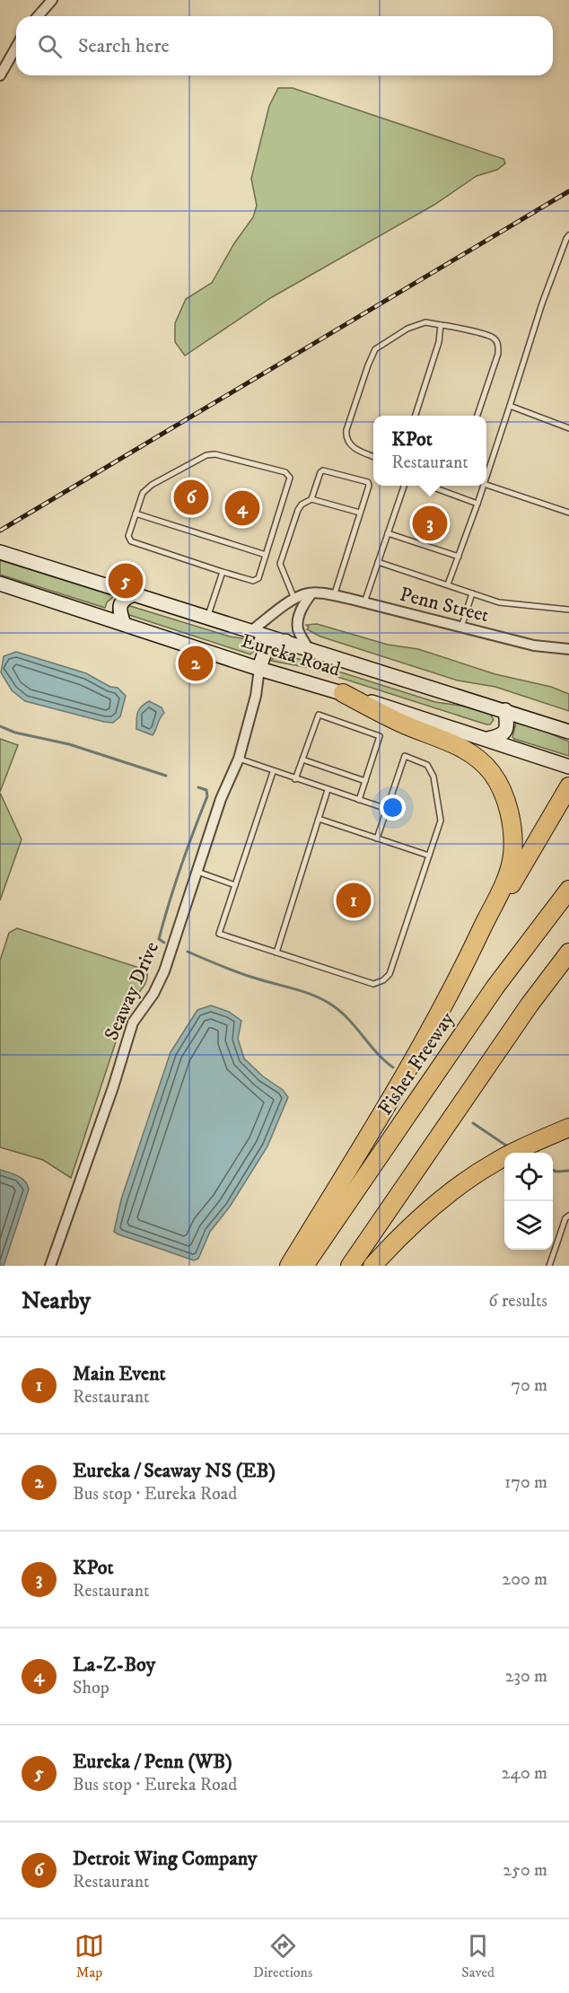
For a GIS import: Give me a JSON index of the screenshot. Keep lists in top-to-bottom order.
{
  "streets": {
    "highway": ["Fisher Freeway"],
    "main road": ["Eureka Road"],
    "street": ["Penn Street", "Seaway Drive"]
  },
  "crossings": [
    ["Penn Street", "Eureka Road"],
    ["Eureka Road", "Seaway Drive"]
  ],
  "page": {
    "search": "Search here",
    "popup": ["KPot", "Restaurant"],
    "pins": [
      "6",
      "4",
      "3",
      "5",
      "2",
      "1"
    ],
    "heading": ["Nearby", "6 results"],
    "list": [
      {
        "mark": "1",
        "name": "Main Event",
        "note": "Restaurant",
        "value": "70 m"
      },
      {
        "mark": "2",
        "name": "Eureka / Seaway NS (EB)",
        "note": "Bus stop · Eureka Road",
        "value": "170 m"
      },
      {
        "mark": "3",
        "name": "KPot",
        "note": "Restaurant",
        "value": "200 m"
      },
      {
        "mark": "4",
        "name": "La-Z-Boy",
        "note": "Shop",
        "value": "230 m"
      },
      {
        "mark": "5",
        "name": "Eureka / Penn (WB)",
        "note": "Bus stop · Eureka Road",
        "value": "240 m"
      },
      {
        "mark": "6",
        "name": "Detroit Wing Company",
        "note": "Restaurant",
        "value": "250 m"
      }
    ],
    "nav": ["Map", "Directions", "Saved"]
  }
}
